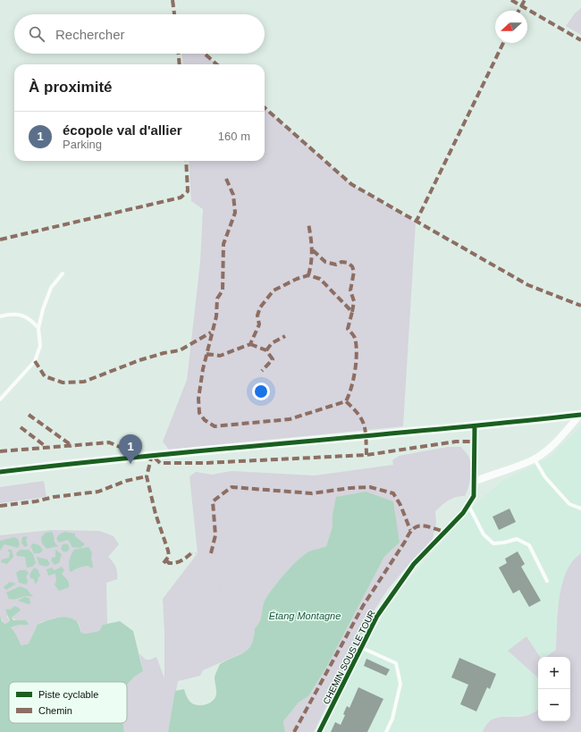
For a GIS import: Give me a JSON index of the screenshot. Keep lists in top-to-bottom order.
{
  "streets": {
    "street": ["CHEMIN SOUS LE TOUR"]
  },
  "water": ["Étang Montagne"],
  "legend": ["Piste cyclable", "Chemin"],
  "north": "left",
  "page": {
    "search": "Rechercher",
    "heading": "À proximité",
    "list": [
      {
        "mark": "1",
        "name": "écopole val d'allier",
        "note": "Parking",
        "value": "160 m"
      }
    ],
    "pins": "1",
    "map_buttons": ["+", "−"]
  }
}
